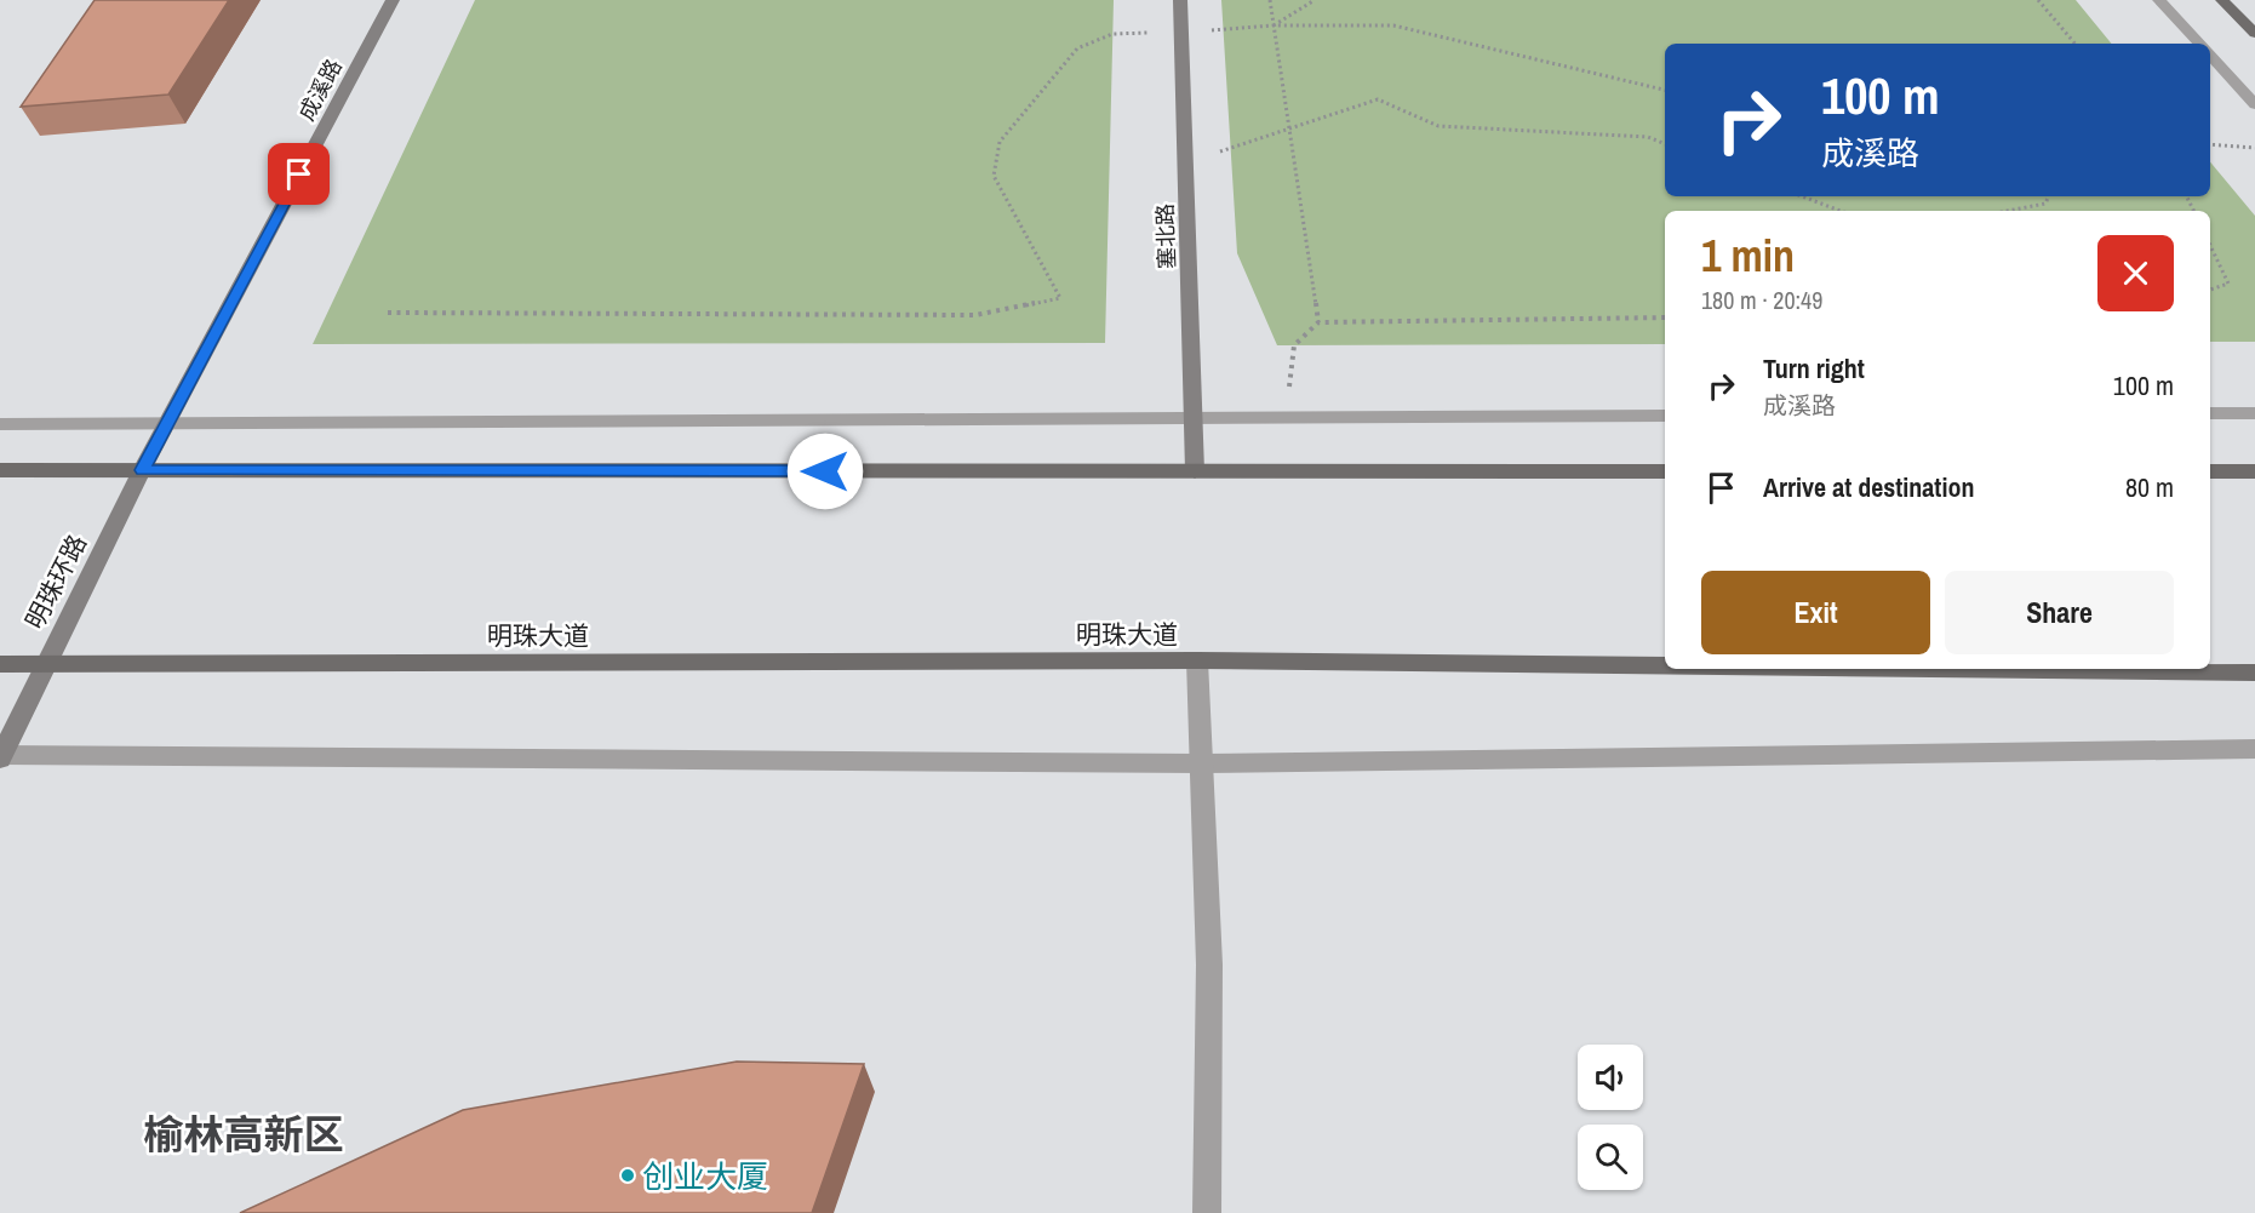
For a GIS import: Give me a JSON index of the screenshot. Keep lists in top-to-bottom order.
{
  "streets": {
    "main road": [
      "成溪路",
      "塞北路",
      "明珠环路",
      "明珠大道"
    ]
  },
  "crossings": [
    ["成溪路", "明珠环路"],
    ["明珠环路", "明珠大道"]
  ],
  "districts": ["榆林高新区"],
  "places": ["创业大厦"],
  "page": {
    "turn": ["100 m", "成溪路"],
    "heading": ["1 min", "180 m · 20:49"],
    "list": [
      {
        "name": "Turn right",
        "note": "成溪路",
        "value": "100 m"
      },
      {
        "name": "Arrive at destination",
        "value": "80 m"
      }
    ],
    "buttons": ["Exit", "Share"]
  }
}
